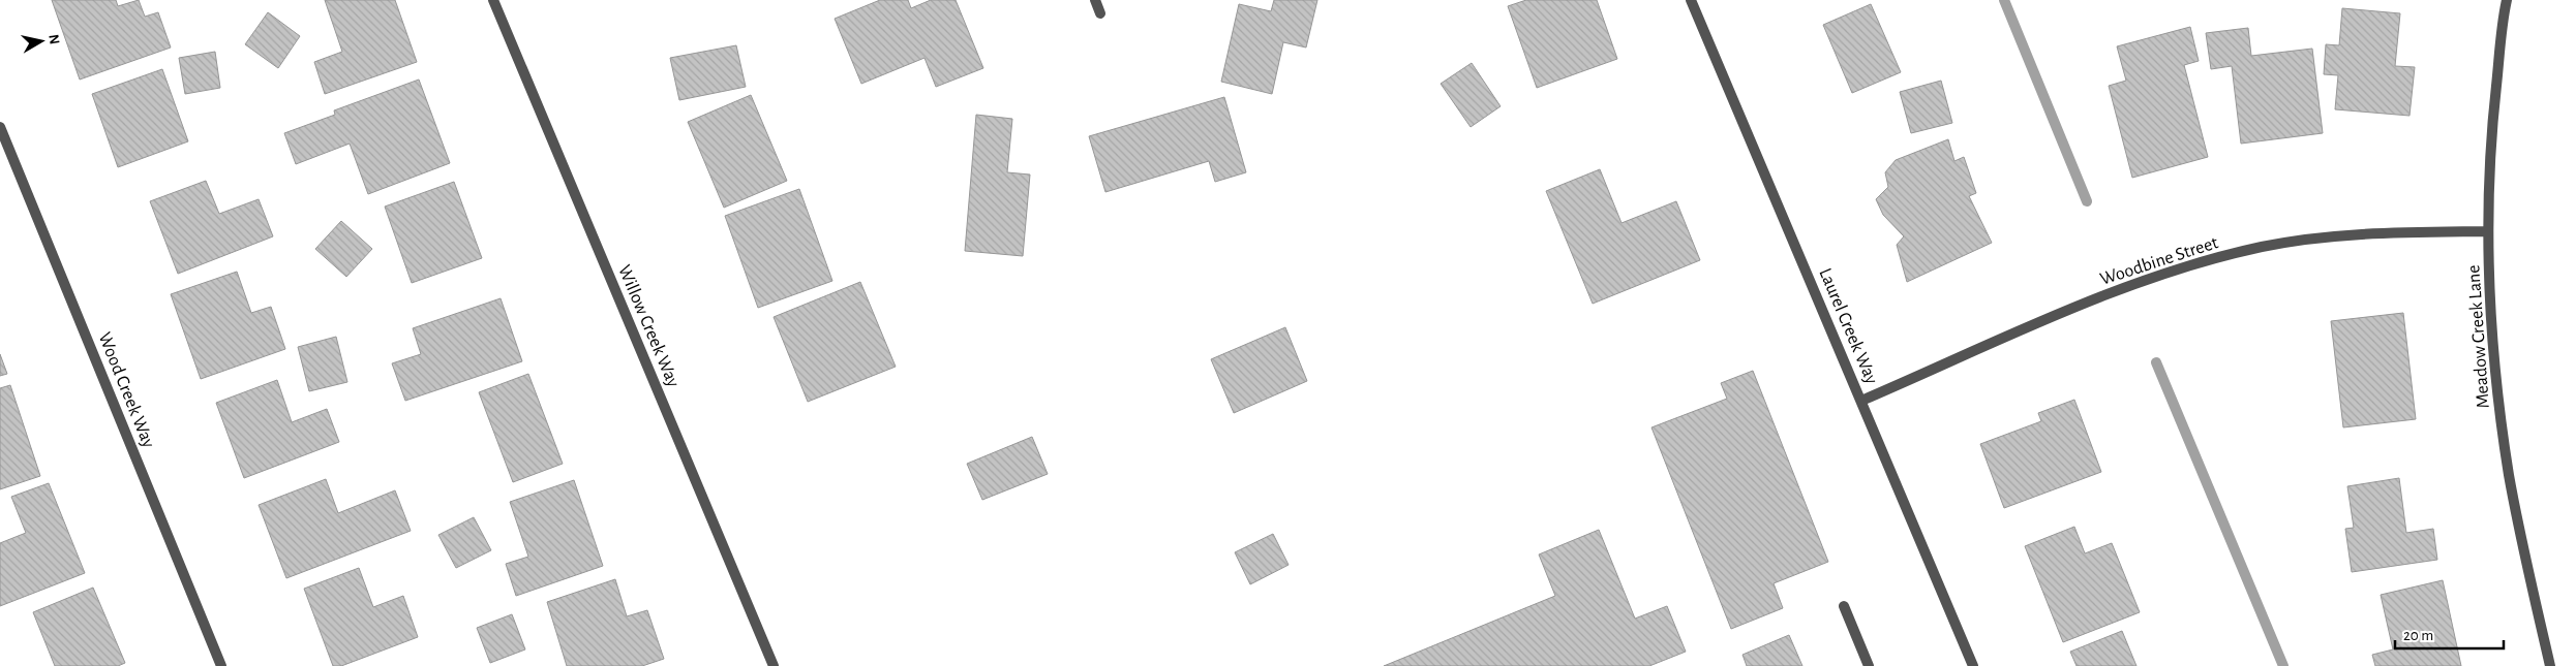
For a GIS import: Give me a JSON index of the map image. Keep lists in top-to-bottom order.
{
  "streets": {
    "street": [
      "Woodbine Street",
      "Willow Creek Way",
      "Laurel Creek Way",
      "Meadow Creek Lane",
      "Wood Creek Way"
    ]
  },
  "crossings": [
    ["Woodbine Street", "Laurel Creek Way"],
    ["Woodbine Street", "Meadow Creek Lane"]
  ],
  "scale_bar": "20 m",
  "north": "right"
}
